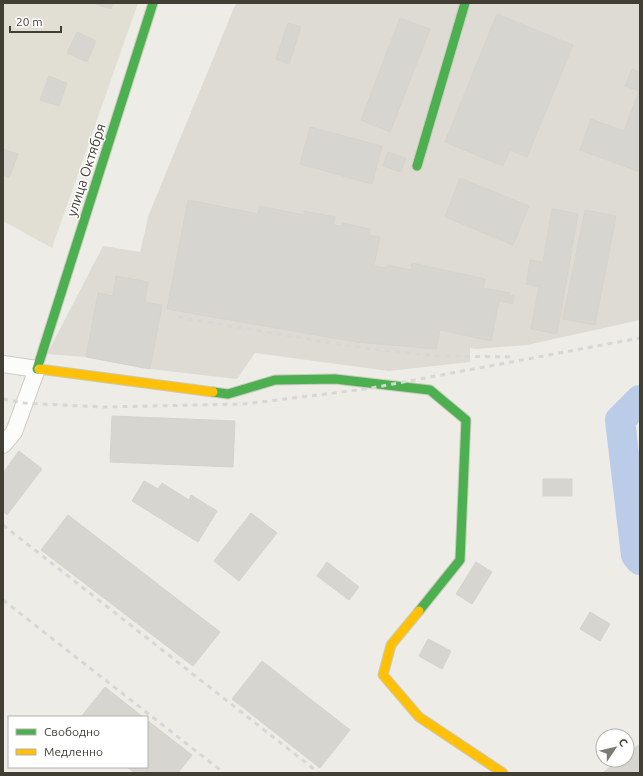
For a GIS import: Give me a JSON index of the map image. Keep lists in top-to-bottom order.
{
  "streets": {
    "street": ["улица Октября"]
  },
  "legend": ["Свободно", "Медленно"],
  "scale_bar": "20 m",
  "north": "top right"
}
